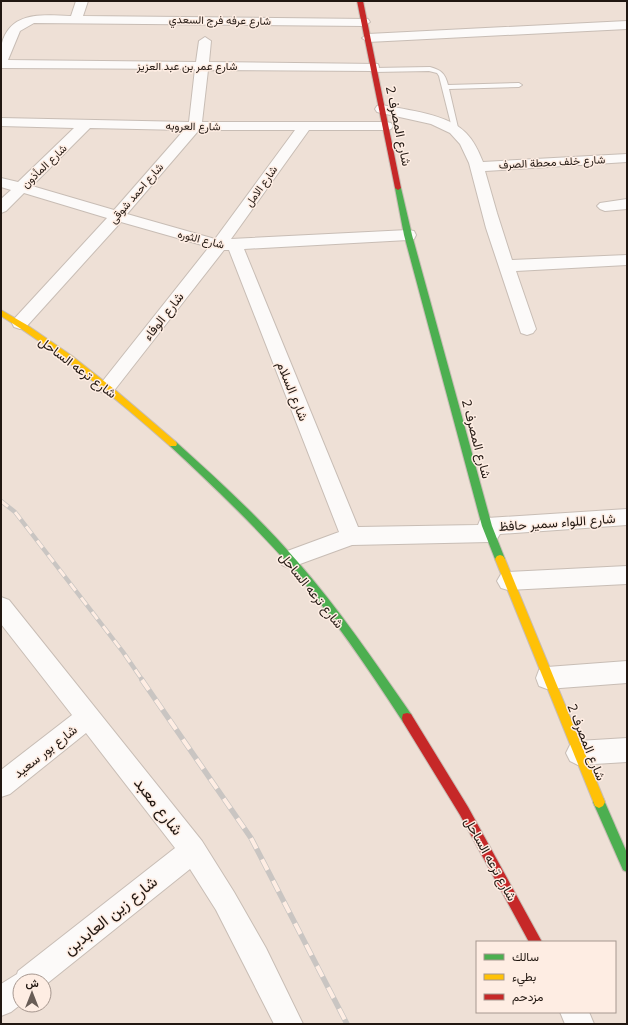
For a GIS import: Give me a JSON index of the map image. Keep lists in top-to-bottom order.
{
  "streets": {
    "street": [
      "شارع عرفه فرج السعدي",
      "شارع عمر بن عبد العزيز",
      "شارع العروبه",
      "شارع المصرف 2",
      "شارع خلف محطة الصرف",
      "شارع المأذون",
      "شارع الامل",
      "شارع احمد شوقى",
      "شارع الثوره",
      "شارع الوفاء",
      "شارع ترعه الساحل",
      "شارع السلام",
      "شارع اللواء سمير حافظ",
      "شارع بور سعيد",
      "شارع معبد",
      "شارع زين العابدين"
    ]
  },
  "crossings": [
    ["شارع عرفه فرج السعدي", "شارع عمر بن عبد العزيز"],
    ["شارع عرفه فرج السعدي", "شارع المصرف 2"],
    ["شارع عمر بن عبد العزيز", "شارع المصرف 2"],
    ["شارع العروبه", "شارع المصرف 2"],
    ["شارع العروبه", "شارع المأذون"],
    ["شارع العروبه", "شارع الامل"],
    ["شارع العروبه", "شارع احمد شوقى"],
    ["شارع المصرف 2", "شارع الثوره"],
    ["شارع المصرف 2", "شارع اللواء سمير حافظ"],
    ["شارع المأذون", "شارع الثوره"],
    ["شارع الامل", "شارع الثوره"],
    ["شارع الامل", "شارع الوفاء"],
    ["شارع الامل", "شارع السلام"],
    ["شارع احمد شوقى", "شارع الثوره"],
    ["شارع احمد شوقى", "شارع ترعه الساحل"],
    ["شارع الثوره", "شارع الوفاء"],
    ["شارع الثوره", "شارع السلام"],
    ["شارع الوفاء", "شارع ترعه الساحل"],
    ["شارع الوفاء", "شارع السلام"],
    ["شارع ترعه الساحل", "شارع اللواء سمير حافظ"],
    ["شارع السلام", "شارع اللواء سمير حافظ"],
    ["شارع بور سعيد", "شارع معبد"],
    ["شارع معبد", "شارع زين العابدين"]
  ],
  "legend": ["سالك", "بطيء", "مزدحم"],
  "north": "top"
}
